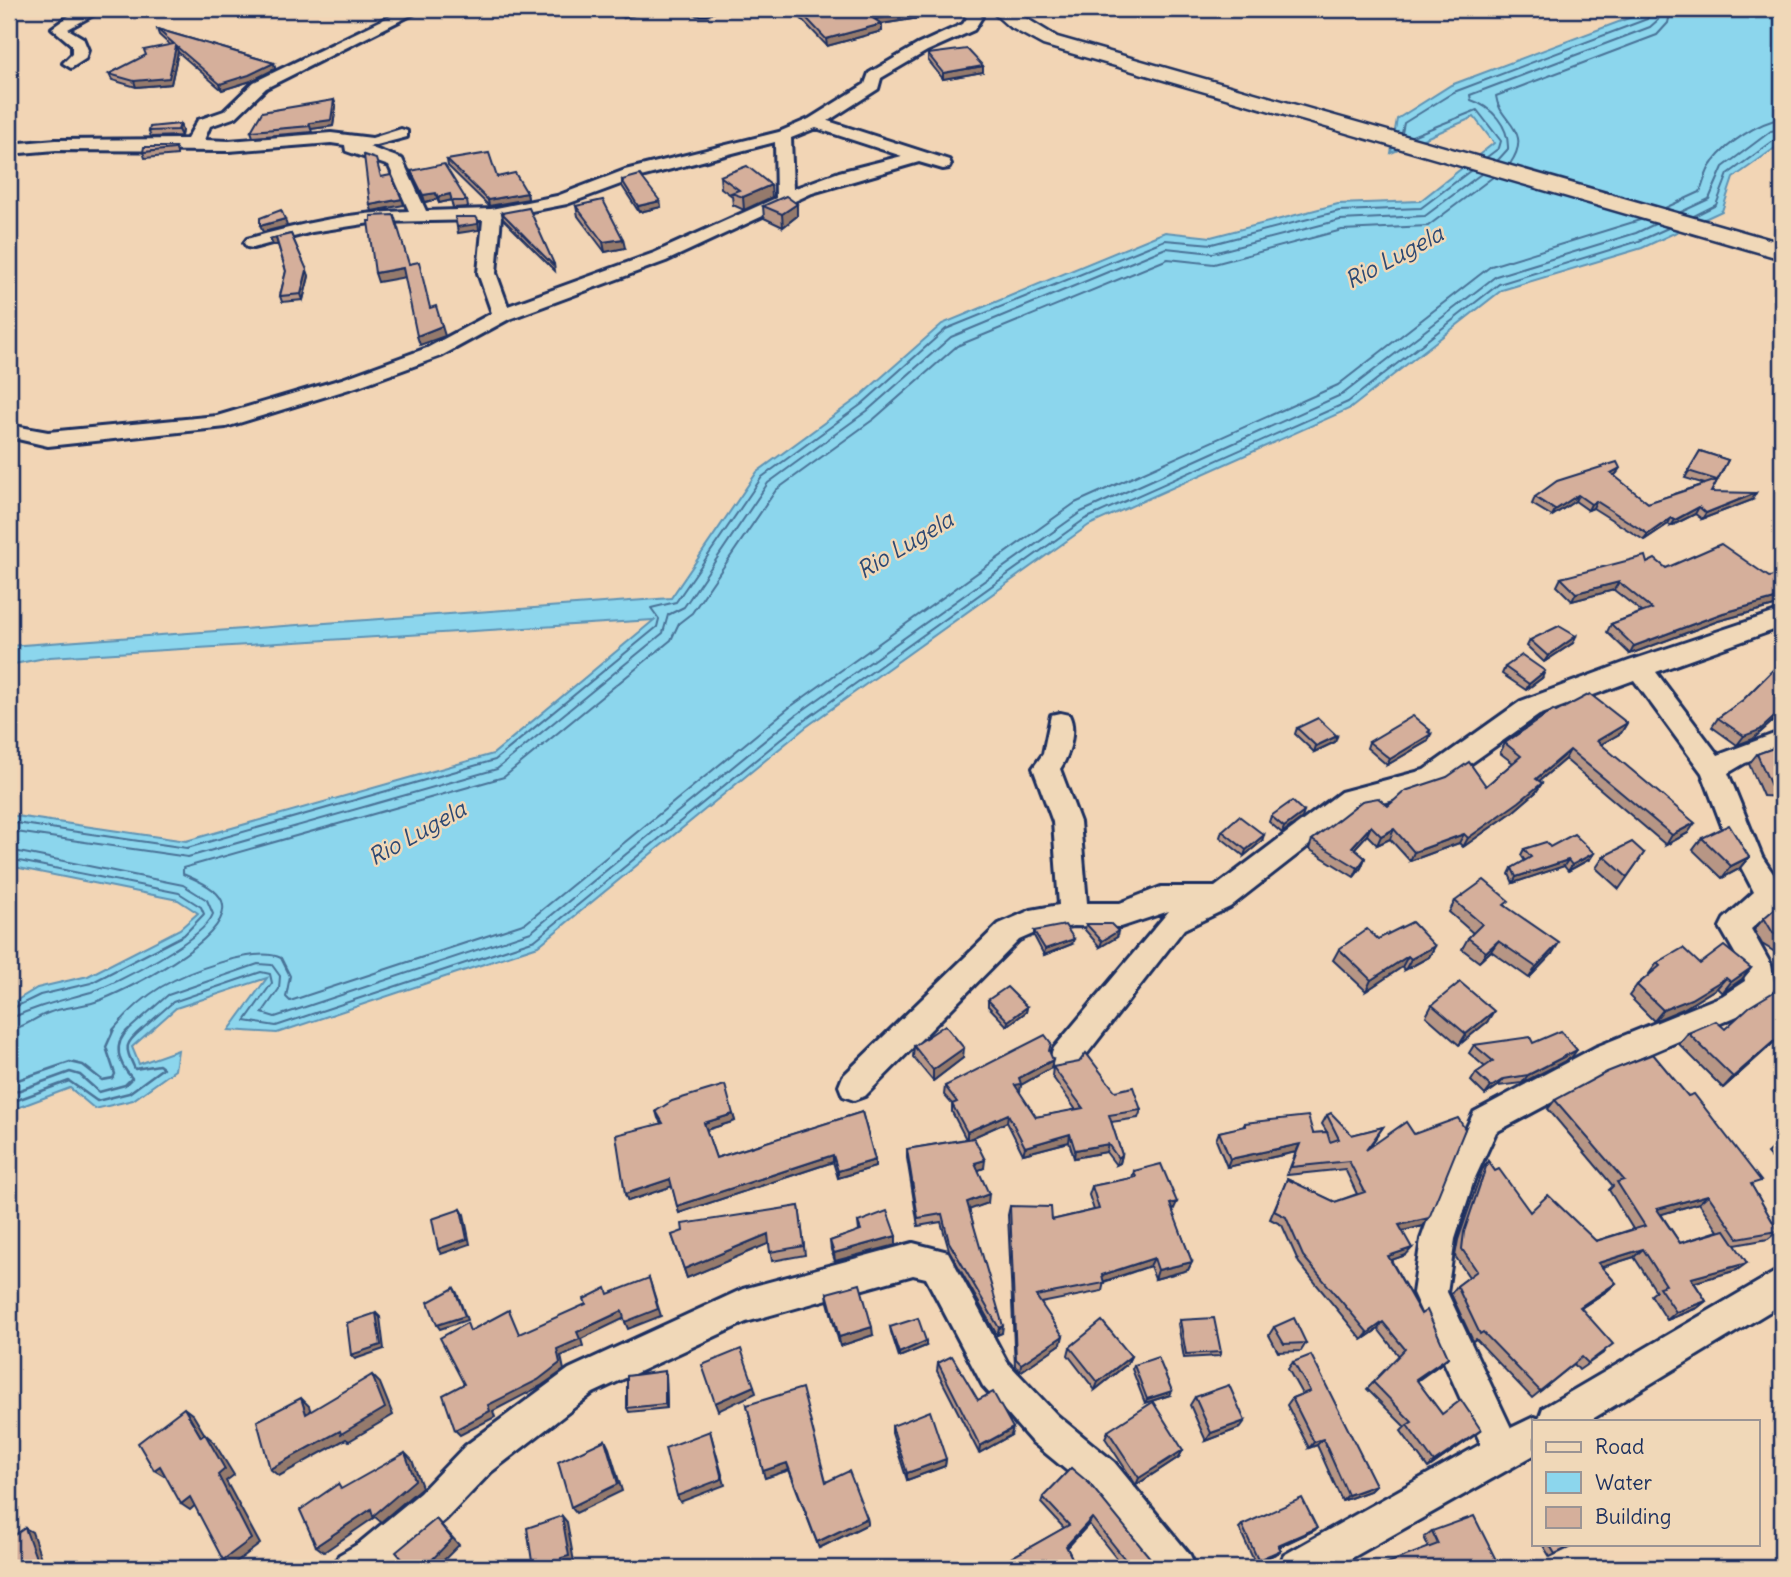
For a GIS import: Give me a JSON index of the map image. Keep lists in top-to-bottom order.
{
  "water": ["Rio Lugela"],
  "legend": ["Road", "Water", "Building"]
}
